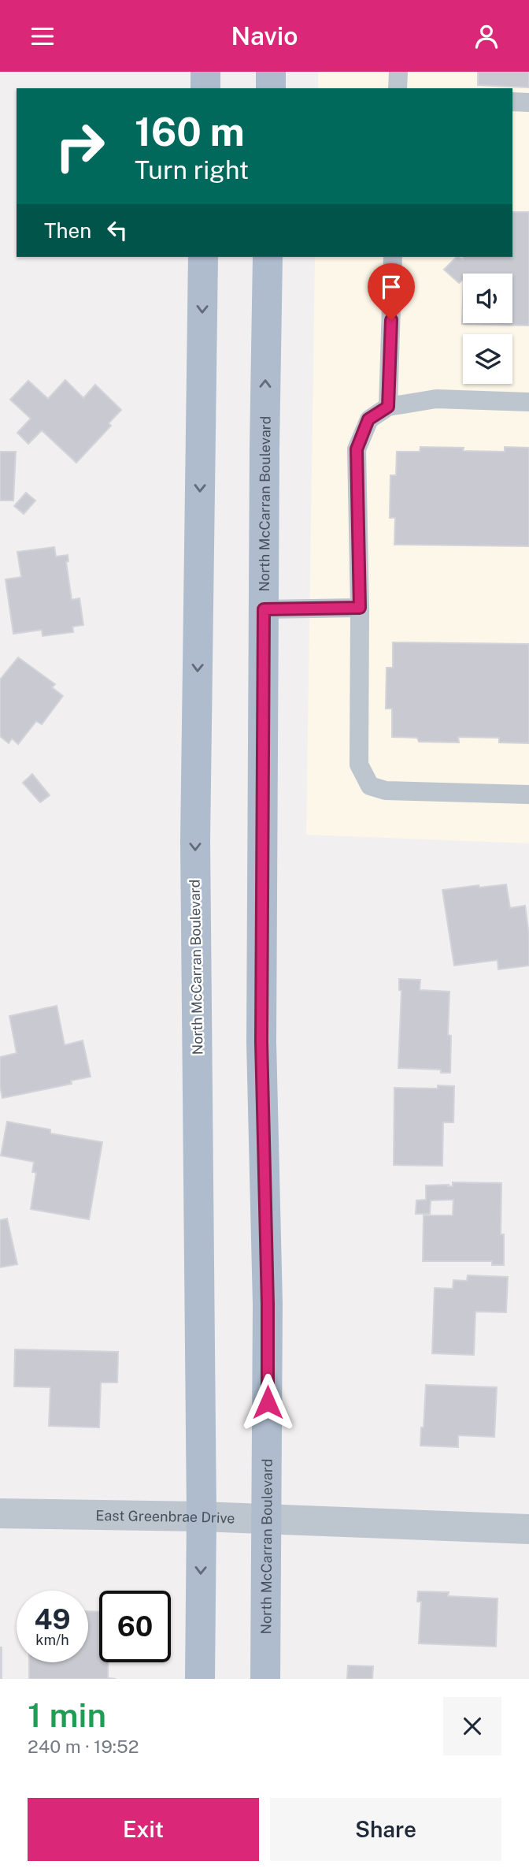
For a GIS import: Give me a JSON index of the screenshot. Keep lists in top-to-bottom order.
{
  "streets": {
    "main road": ["North McCarran Boulevard"],
    "street": ["East Greenbrae Drive"]
  },
  "crossings": [
    ["North McCarran Boulevard", "East Greenbrae Drive"]
  ],
  "page": {
    "header": "Navio",
    "turn": ["160 m", "Turn right"],
    "then": "Then",
    "speed": "49 km/h",
    "limit": "60",
    "heading": ["1 min", "240 m · 19:52"],
    "buttons": ["Exit", "Share"]
  }
}
